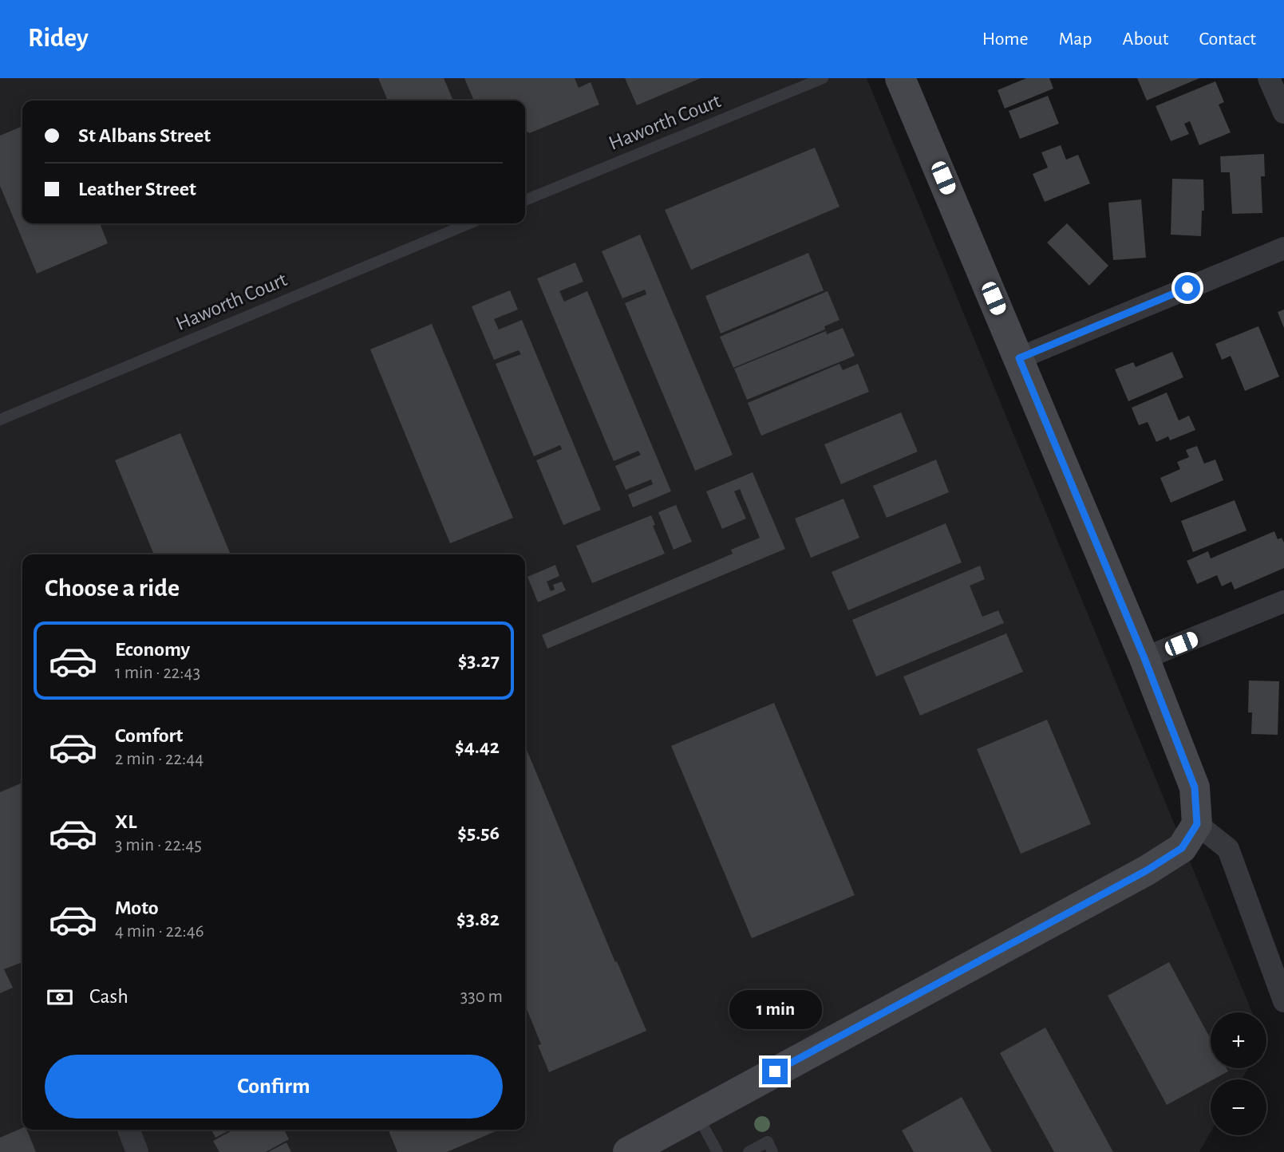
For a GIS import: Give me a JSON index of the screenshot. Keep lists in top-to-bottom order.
{
  "streets": {
    "lane": ["Haworth Court"]
  },
  "page": {
    "header": "Ridey",
    "nav": [
      "Home",
      "Map",
      "About",
      "Contact"
    ],
    "banner": ["St Albans Street", "Leather Street"],
    "heading": "Choose a ride",
    "list": [
      {
        "name": "Economy",
        "note": "1 min · 22:43",
        "value": "$3.27"
      },
      {
        "name": "Comfort",
        "note": "2 min · 22:44",
        "value": "$4.42"
      },
      {
        "name": "XL",
        "note": "3 min · 22:45",
        "value": "$5.56"
      },
      {
        "name": "Moto",
        "note": "4 min · 22:46",
        "value": "$3.82"
      }
    ],
    "pay": ["Cash", "330 m"],
    "bubble": "1 min",
    "map_buttons": ["+", "−"],
    "buttons": "Confirm"
  }
}
